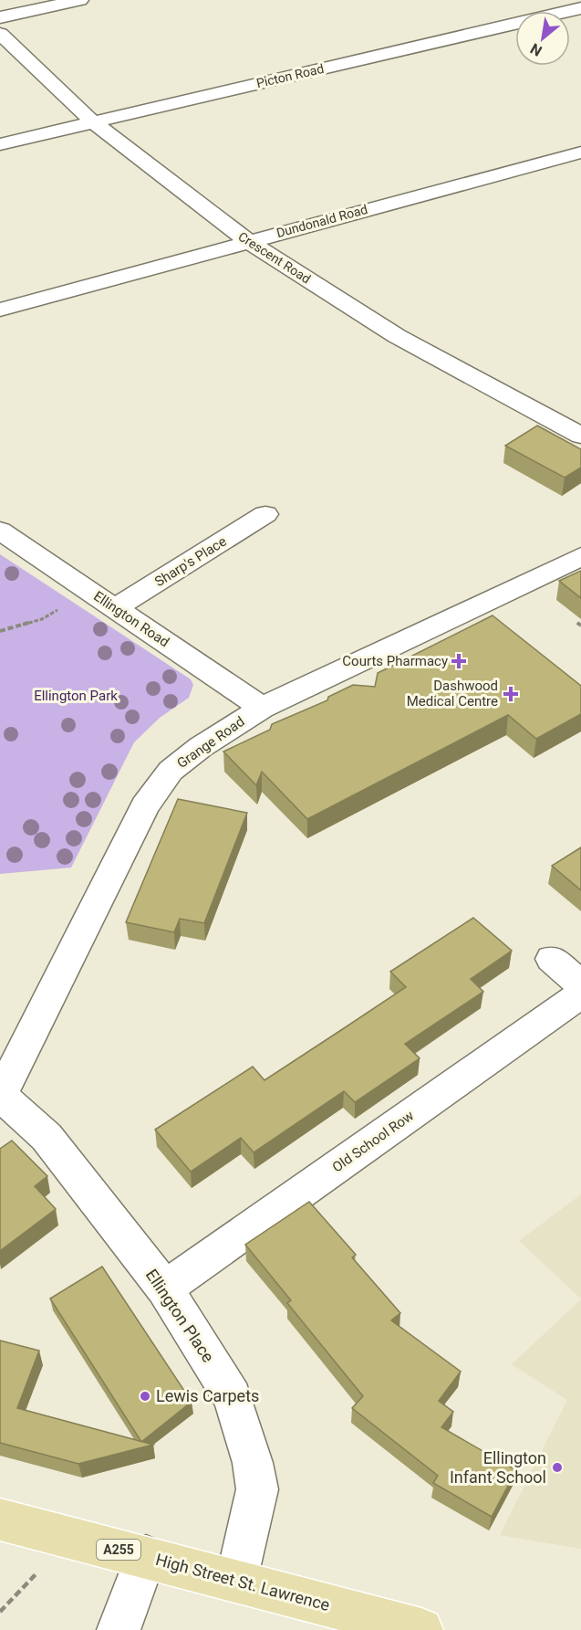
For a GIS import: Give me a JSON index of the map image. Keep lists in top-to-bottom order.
{
  "streets": {
    "main road": ["A255", "High Street St. Lawrence"],
    "street": [
      "Picton Road",
      "Dundonald Road",
      "Crescent Road",
      "Sharp's Place",
      "Ellington Road",
      "Grange Road",
      "Old School Row",
      "Ellington Place"
    ]
  },
  "crossings": [
    ["Picton Road", "Crescent Road"],
    ["Dundonald Road", "Crescent Road"],
    ["Sharp's Place", "Ellington Road"],
    ["Ellington Road", "Grange Road"],
    ["Grange Road", "Ellington Place"],
    ["Old School Row", "Ellington Place"],
    ["Ellington Place", "High Street St. Lawrence"]
  ],
  "parks": ["Ellington Park"],
  "places": {
    "health": ["Courts Pharmacy", "Dashwood Medical Centre"],
    "other": ["Lewis Carpets", "Ellington Infant School"]
  },
  "north": "bottom left"
}
